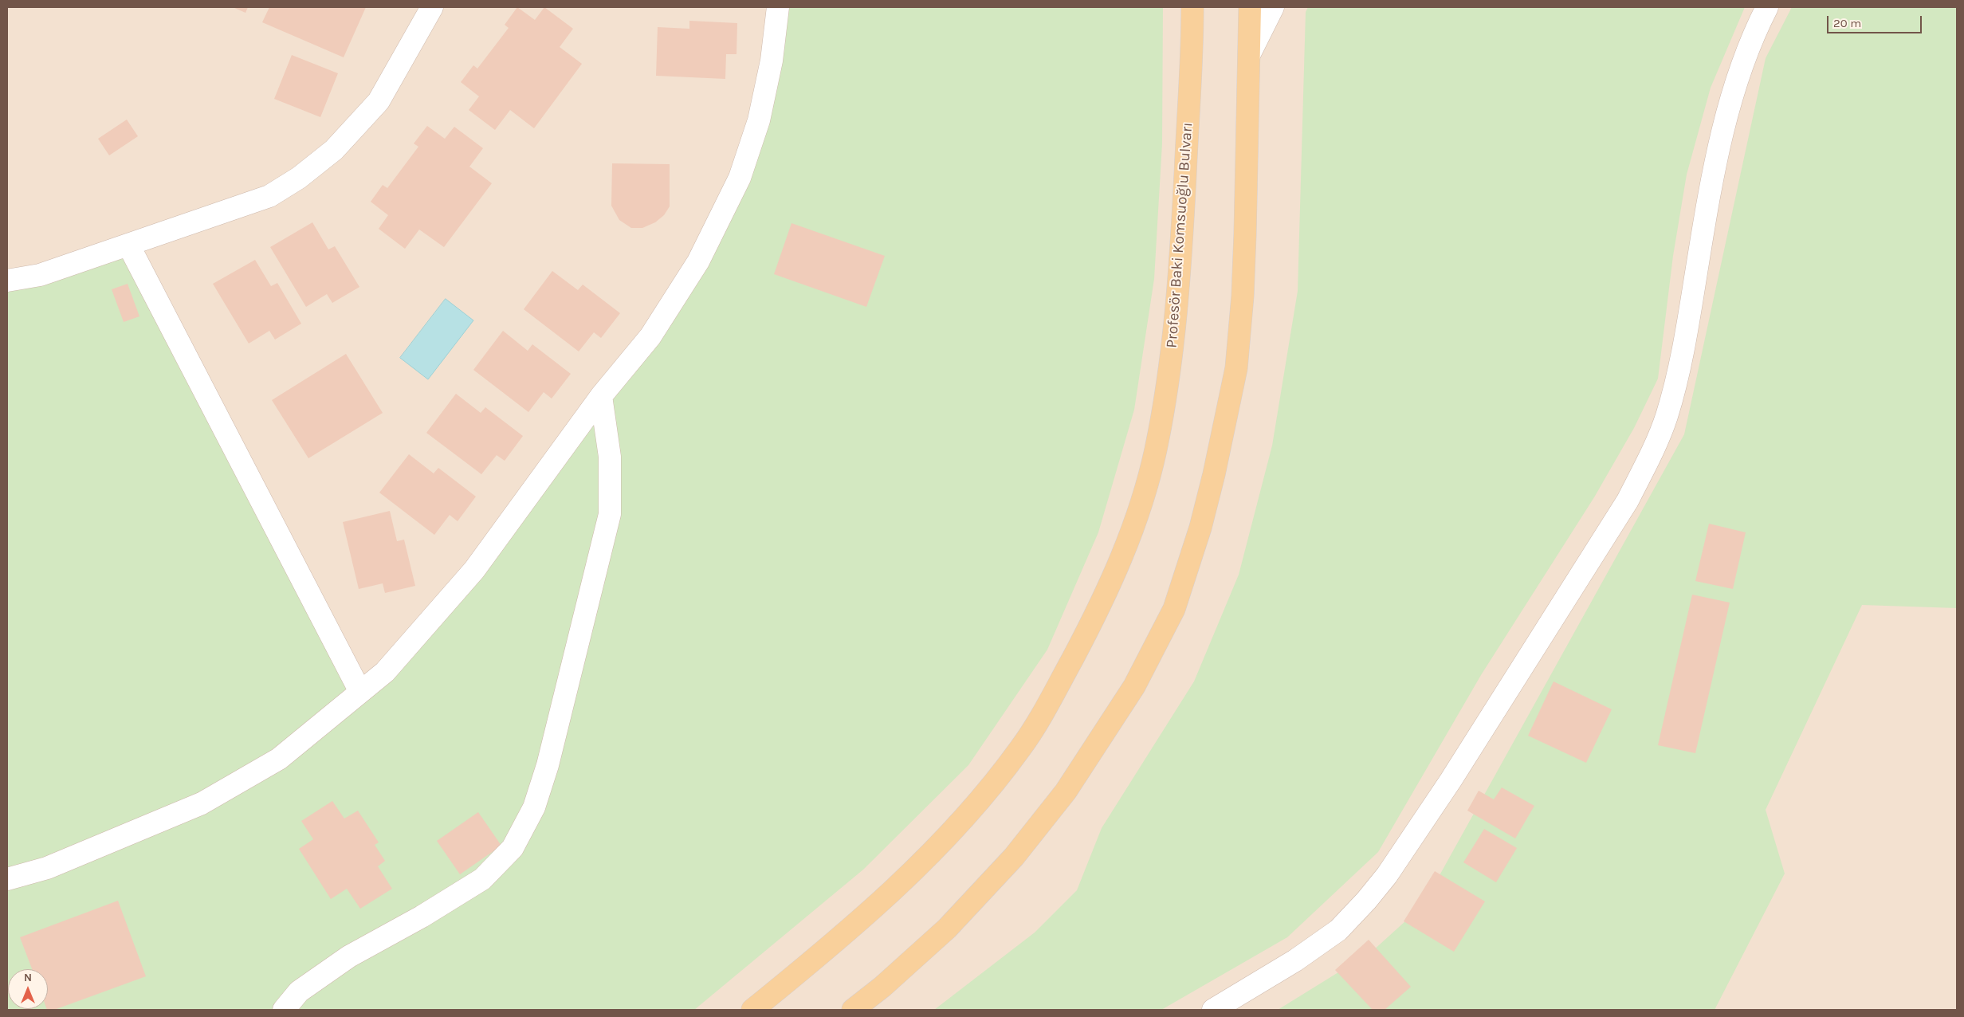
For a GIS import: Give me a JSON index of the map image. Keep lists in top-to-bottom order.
{
  "streets": {
    "main road": ["Profesör Baki Komsuoğlu Bulvarı"]
  },
  "scale_bar": "20 m",
  "north": "top"
}
